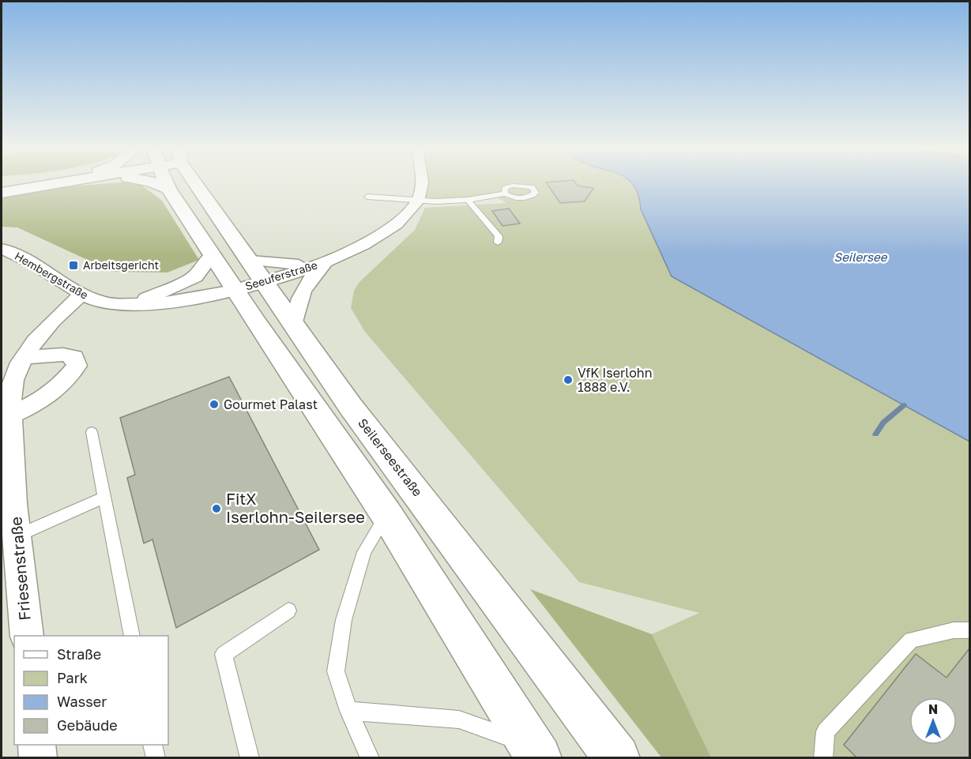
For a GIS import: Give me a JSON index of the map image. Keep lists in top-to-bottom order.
{
  "streets": {
    "main road": ["Seilerseestraße"],
    "street": ["Hembergstraße", "Seeuferstraße", "Friesenstraße"]
  },
  "crossings": [
    ["Hembergstraße", "Seeuferstraße"],
    ["Hembergstraße", "Seilerseestraße"],
    ["Hembergstraße", "Friesenstraße"],
    ["Seeuferstraße", "Seilerseestraße"]
  ],
  "water": ["Seilersee"],
  "places": {
    "transit": ["Arbeitsgericht"],
    "other": ["VfK Iserlohn 1888 e.V.", "Gourmet Palast", "FitX Iserlohn-Seilersee"]
  },
  "legend": [
    "Straße",
    "Park",
    "Wasser",
    "Gebäude"
  ],
  "north": "top"
}
